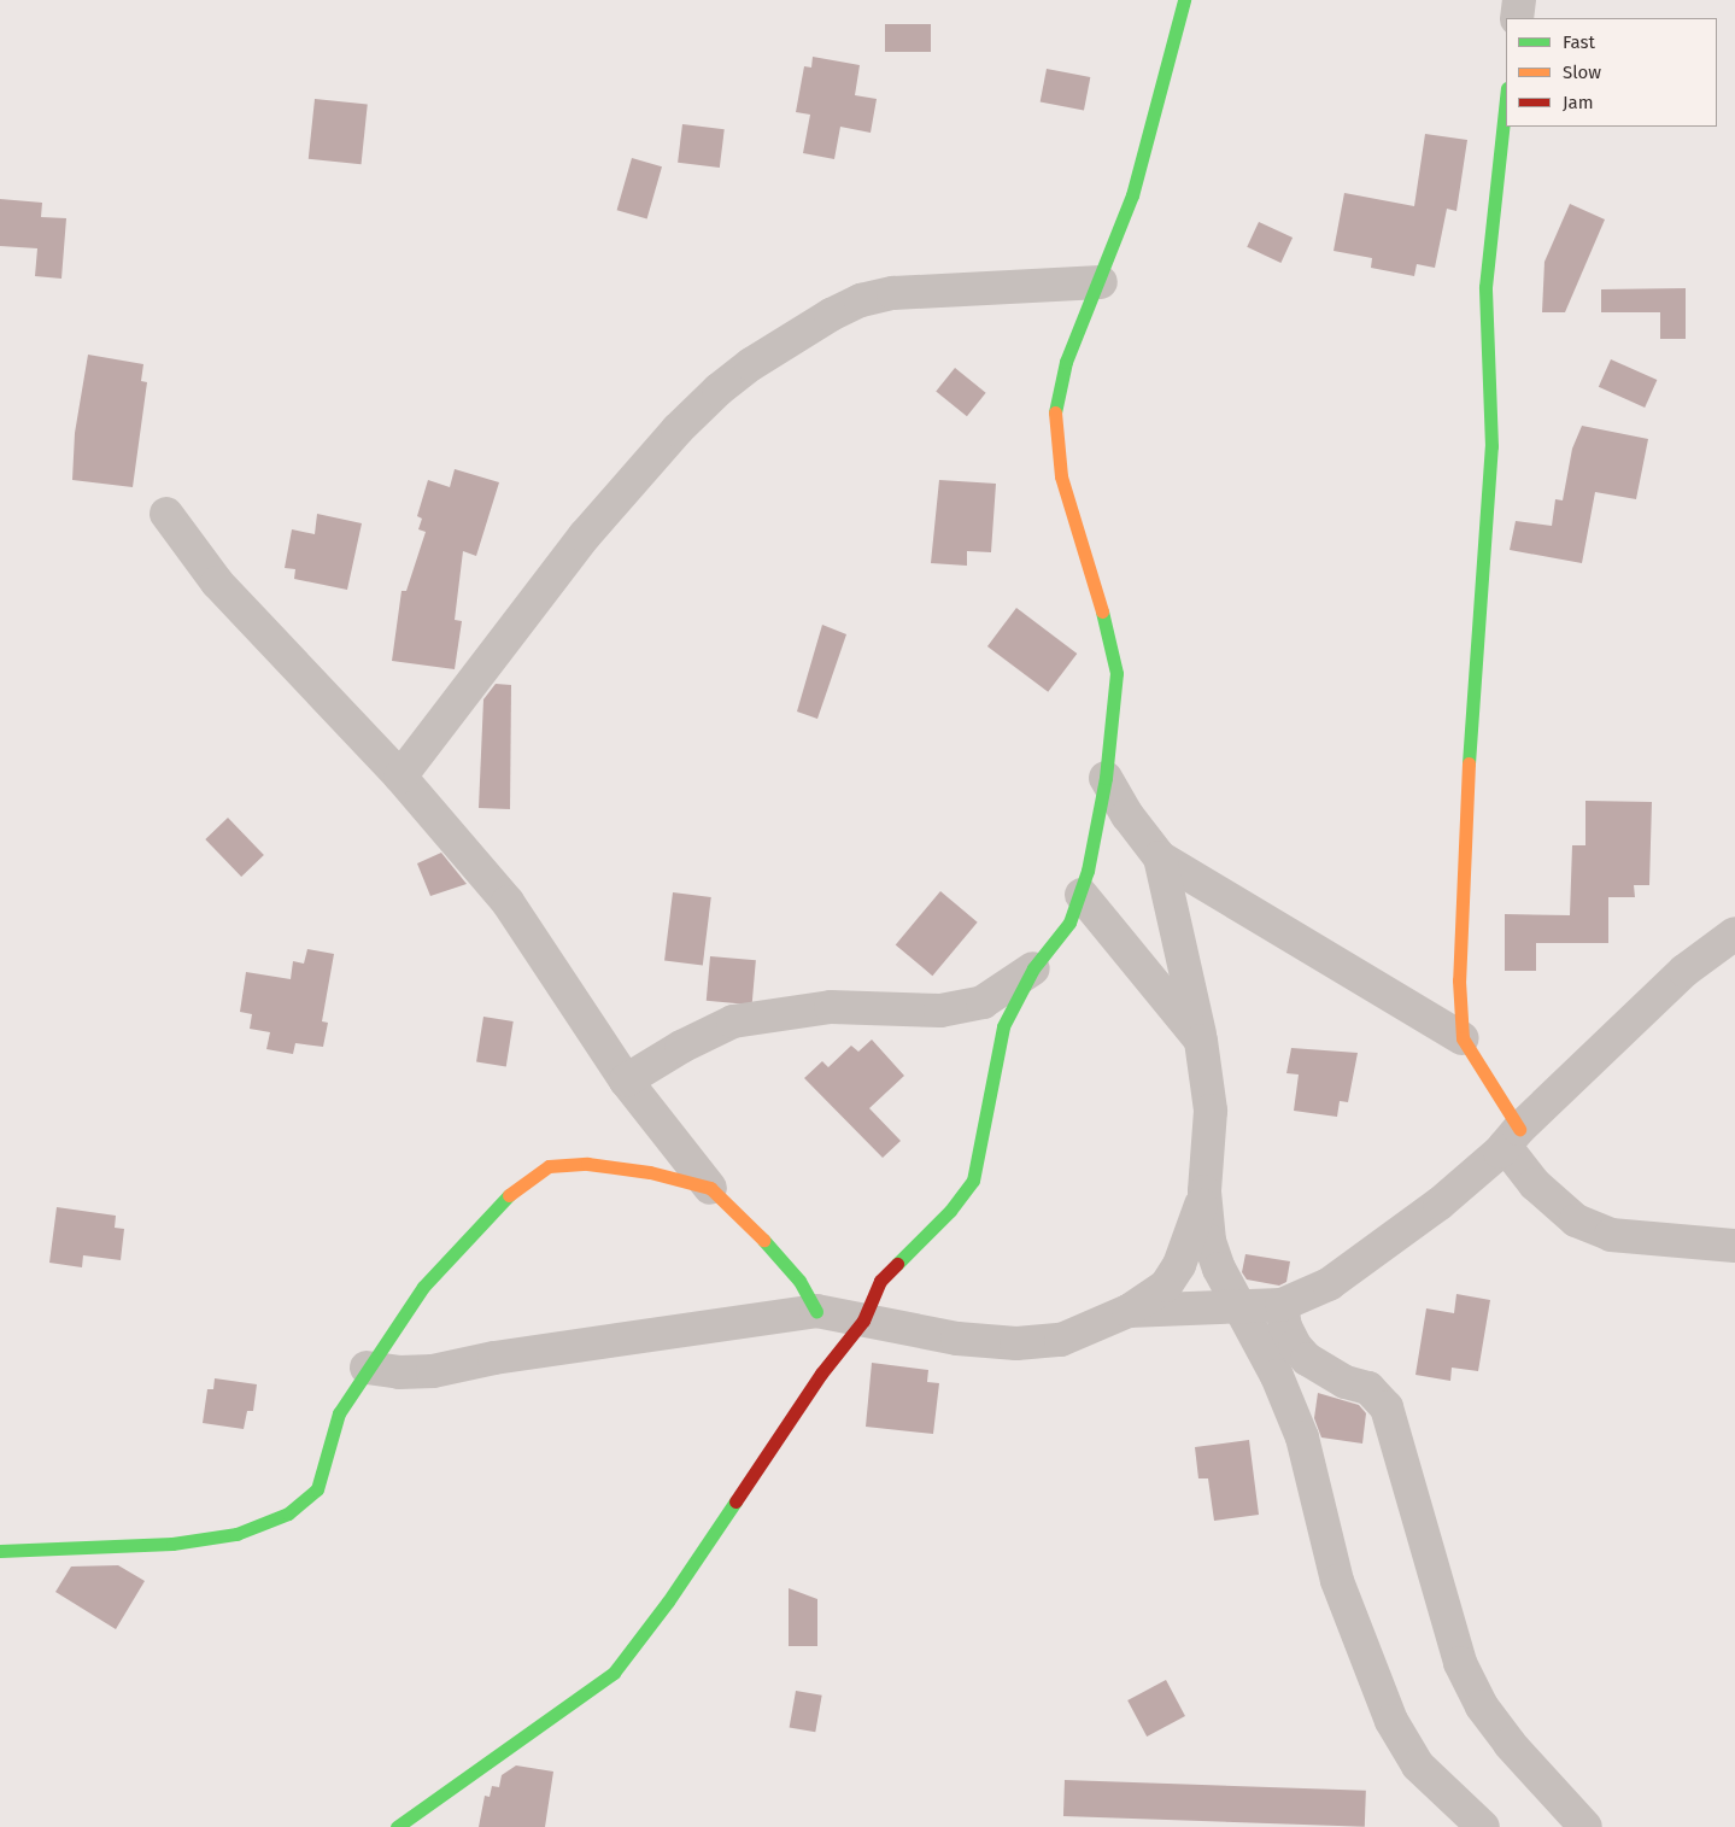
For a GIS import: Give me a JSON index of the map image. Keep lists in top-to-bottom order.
{
  "legend": ["Fast", "Slow", "Jam"]
}
